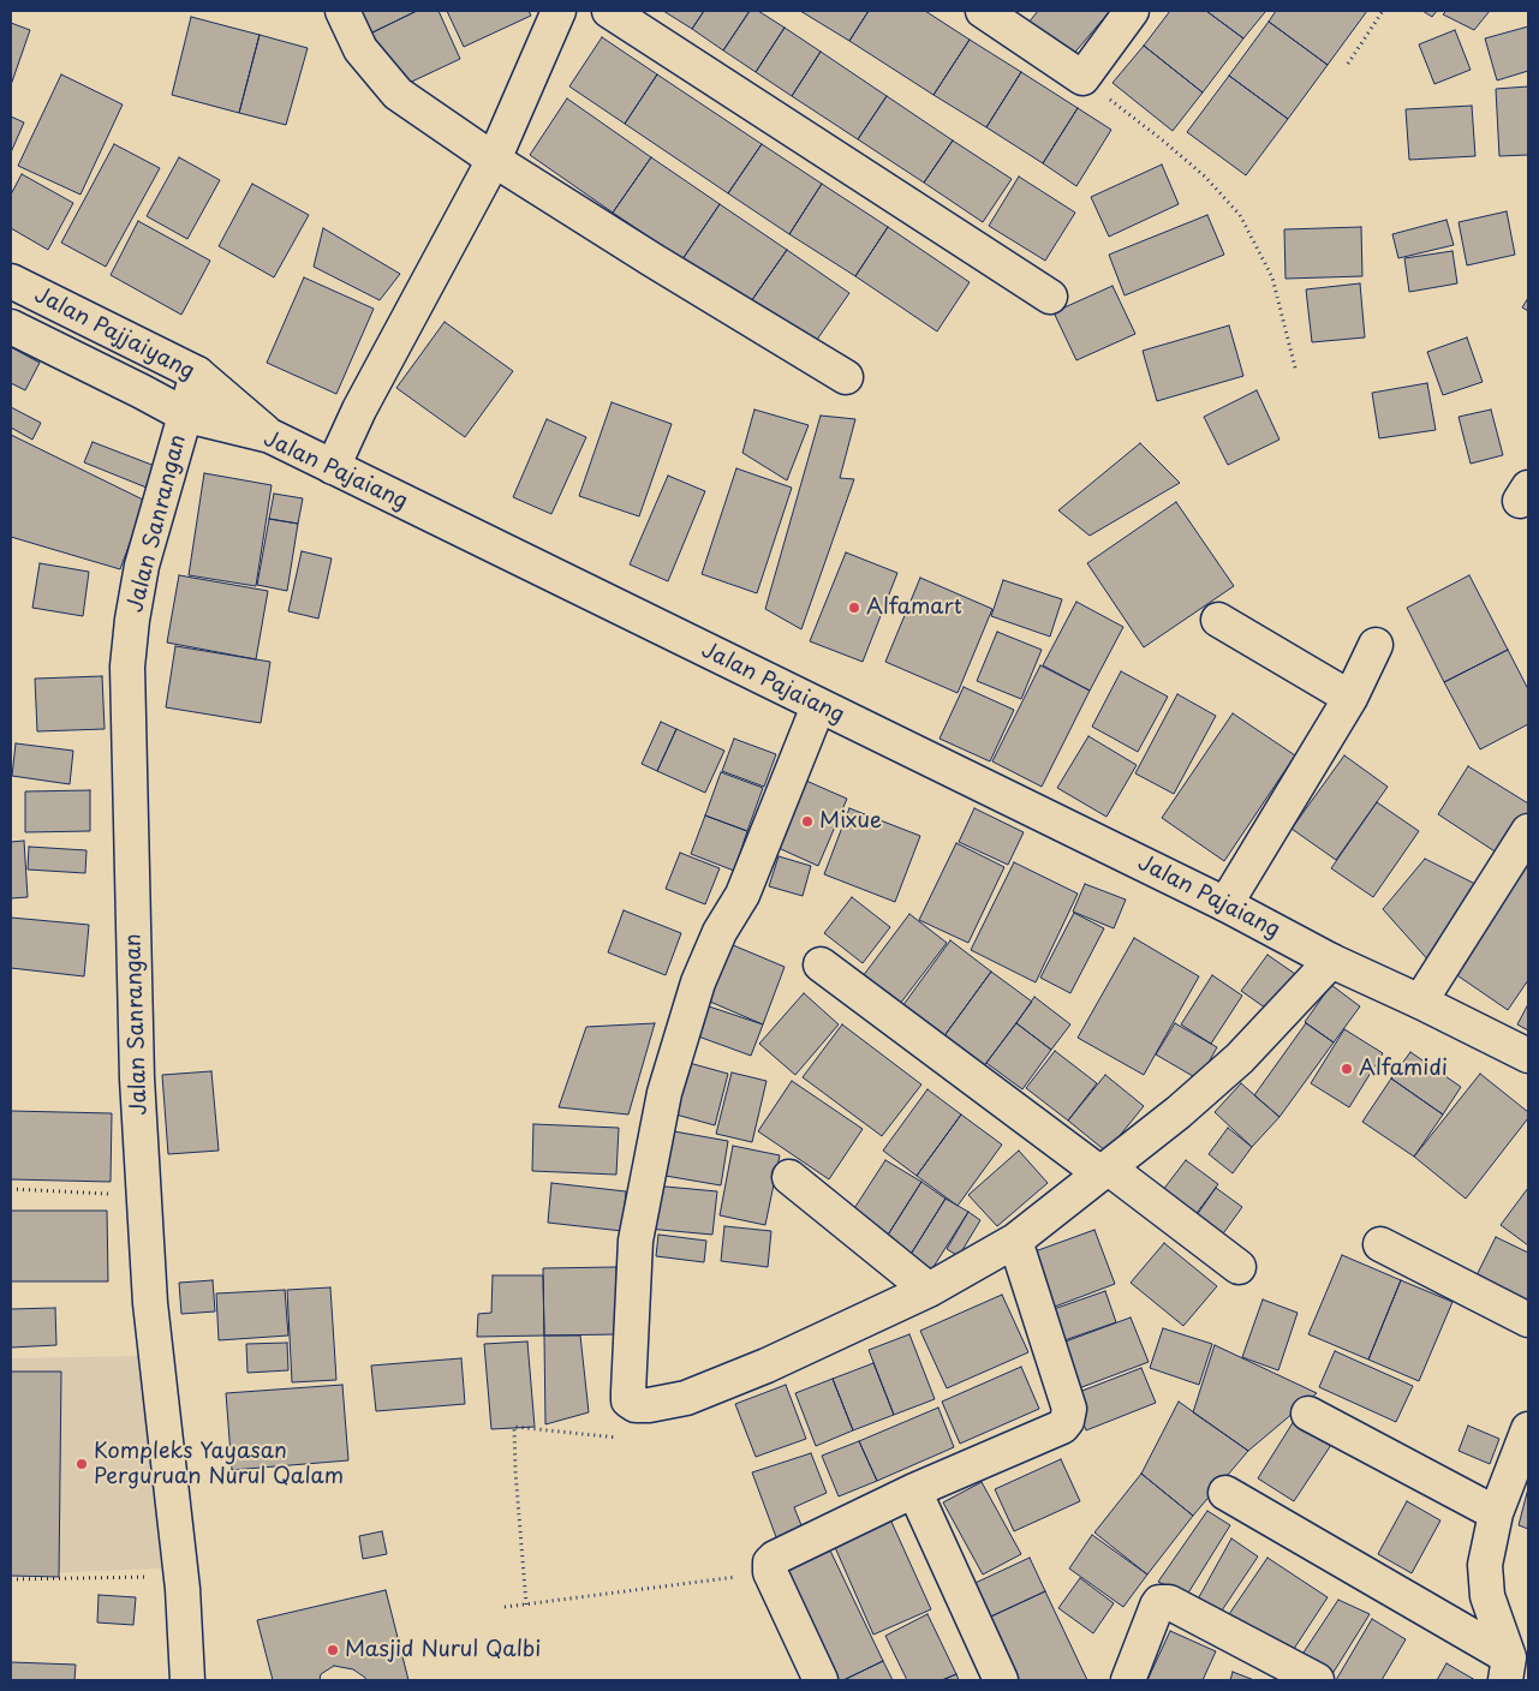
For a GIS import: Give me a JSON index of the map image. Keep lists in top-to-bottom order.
{
  "streets": {
    "street": ["Jalan Pajjaiyang", "Jalan Pajaiang", "Jalan Sanrangan"]
  },
  "crossings": [
    ["Jalan Pajjaiyang", "Jalan Pajaiang"],
    ["Jalan Pajjaiyang", "Jalan Sanrangan"],
    ["Jalan Pajaiang", "Jalan Sanrangan"]
  ],
  "places": [
    "Alfamart",
    "Mixue",
    "Alfamidi",
    "Kompleks Yayasan Perguruan Nurul Qalam",
    "Masjid Nurul Qalbi"
  ]
}
